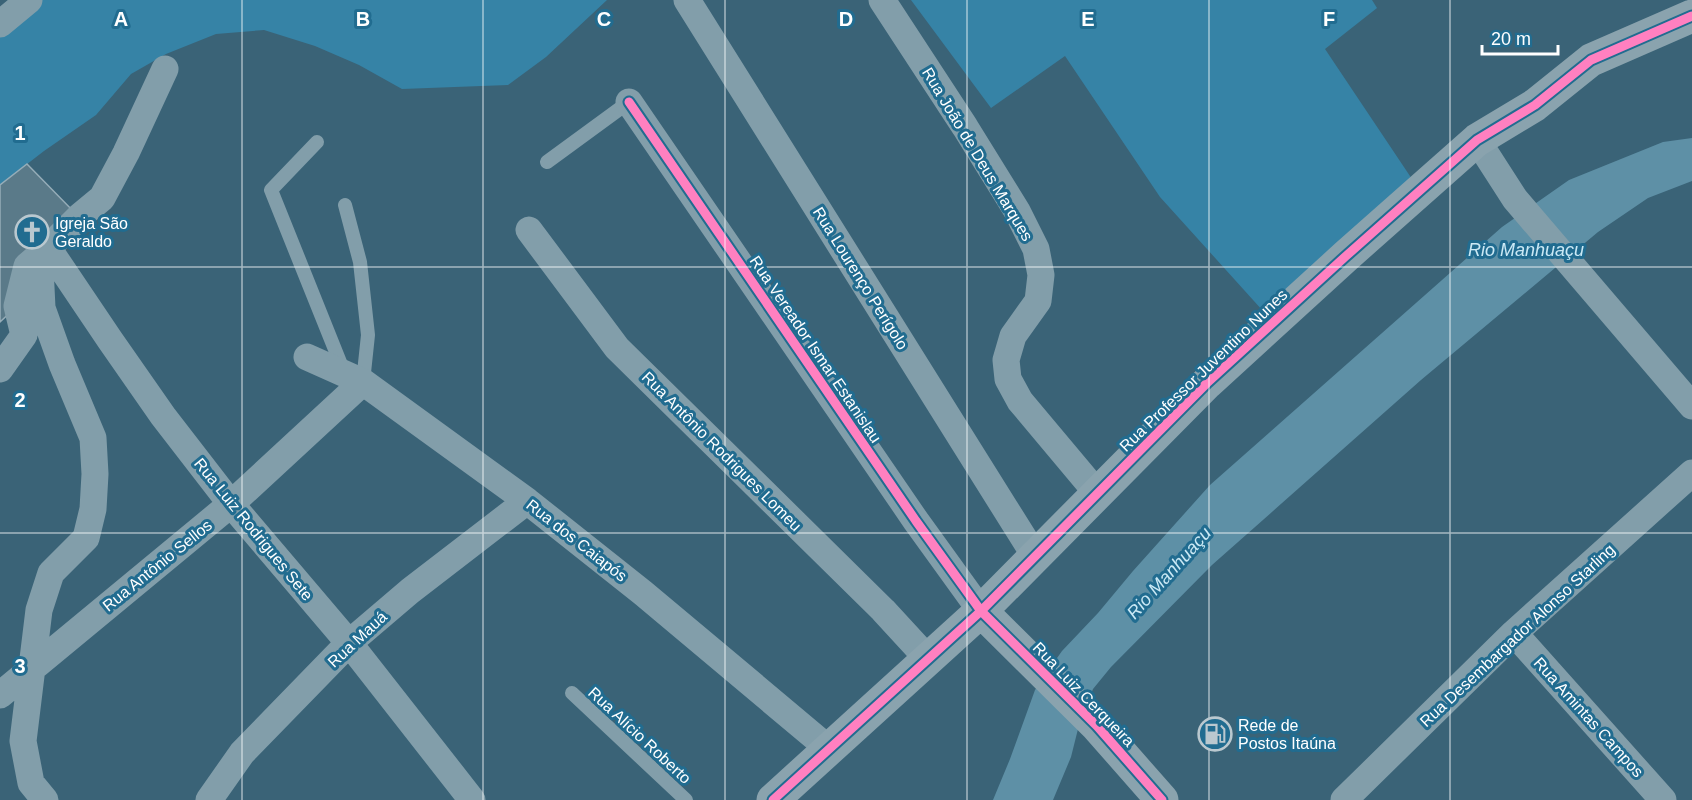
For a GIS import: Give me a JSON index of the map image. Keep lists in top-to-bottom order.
{
  "streets": {
    "street": [
      "Rua João de Deus Marques",
      "Rua Lourenço Perígolo",
      "Rua Vereador Ismar Estanislau",
      "Rua Professor Juventino Nunes",
      "Rua Antônio Rodrigues Lomeu",
      "Rua Luiz Rodrigues Sete",
      "Rua dos Caiapós",
      "Rua Antônio Sellos",
      "Rua Desembargador Alonso Starling",
      "Rua Mauá",
      "Rua Luiz Cerqueira",
      "Rua Amintas Campos"
    ],
    "lane": ["Rua Alício Roberto"]
  },
  "crossings": [
    ["Rua João de Deus Marques", "Rua Professor Juventino Nunes"],
    ["Rua Lourenço Perígolo", "Rua Professor Juventino Nunes"],
    ["Rua Vereador Ismar Estanislau", "Rua Professor Juventino Nunes"],
    ["Rua Vereador Ismar Estanislau", "Rua Luiz Cerqueira"],
    ["Rua Professor Juventino Nunes", "Rua Antônio Rodrigues Lomeu"],
    ["Rua Professor Juventino Nunes", "Rua dos Caiapós"],
    ["Rua Professor Juventino Nunes", "Rua Luiz Cerqueira"],
    ["Rua Luiz Rodrigues Sete", "Rua Antônio Sellos"],
    ["Rua Luiz Rodrigues Sete", "Rua Mauá"],
    ["Rua dos Caiapós", "Rua Antônio Sellos"],
    ["Rua dos Caiapós", "Rua Mauá"],
    ["Rua Desembargador Alonso Starling", "Rua Amintas Campos"]
  ],
  "water": ["Rio Manhuaçu"],
  "places": {
    "church": ["Igreja São Geraldo"],
    "fuel station": ["Rede de Postos Itaúna"]
  },
  "scale_bar": "20 m",
  "grid": {
    "columns": [
      "A",
      "B",
      "C",
      "D",
      "E",
      "F"
    ],
    "rows": ["1", "2", "3"]
  }
}
